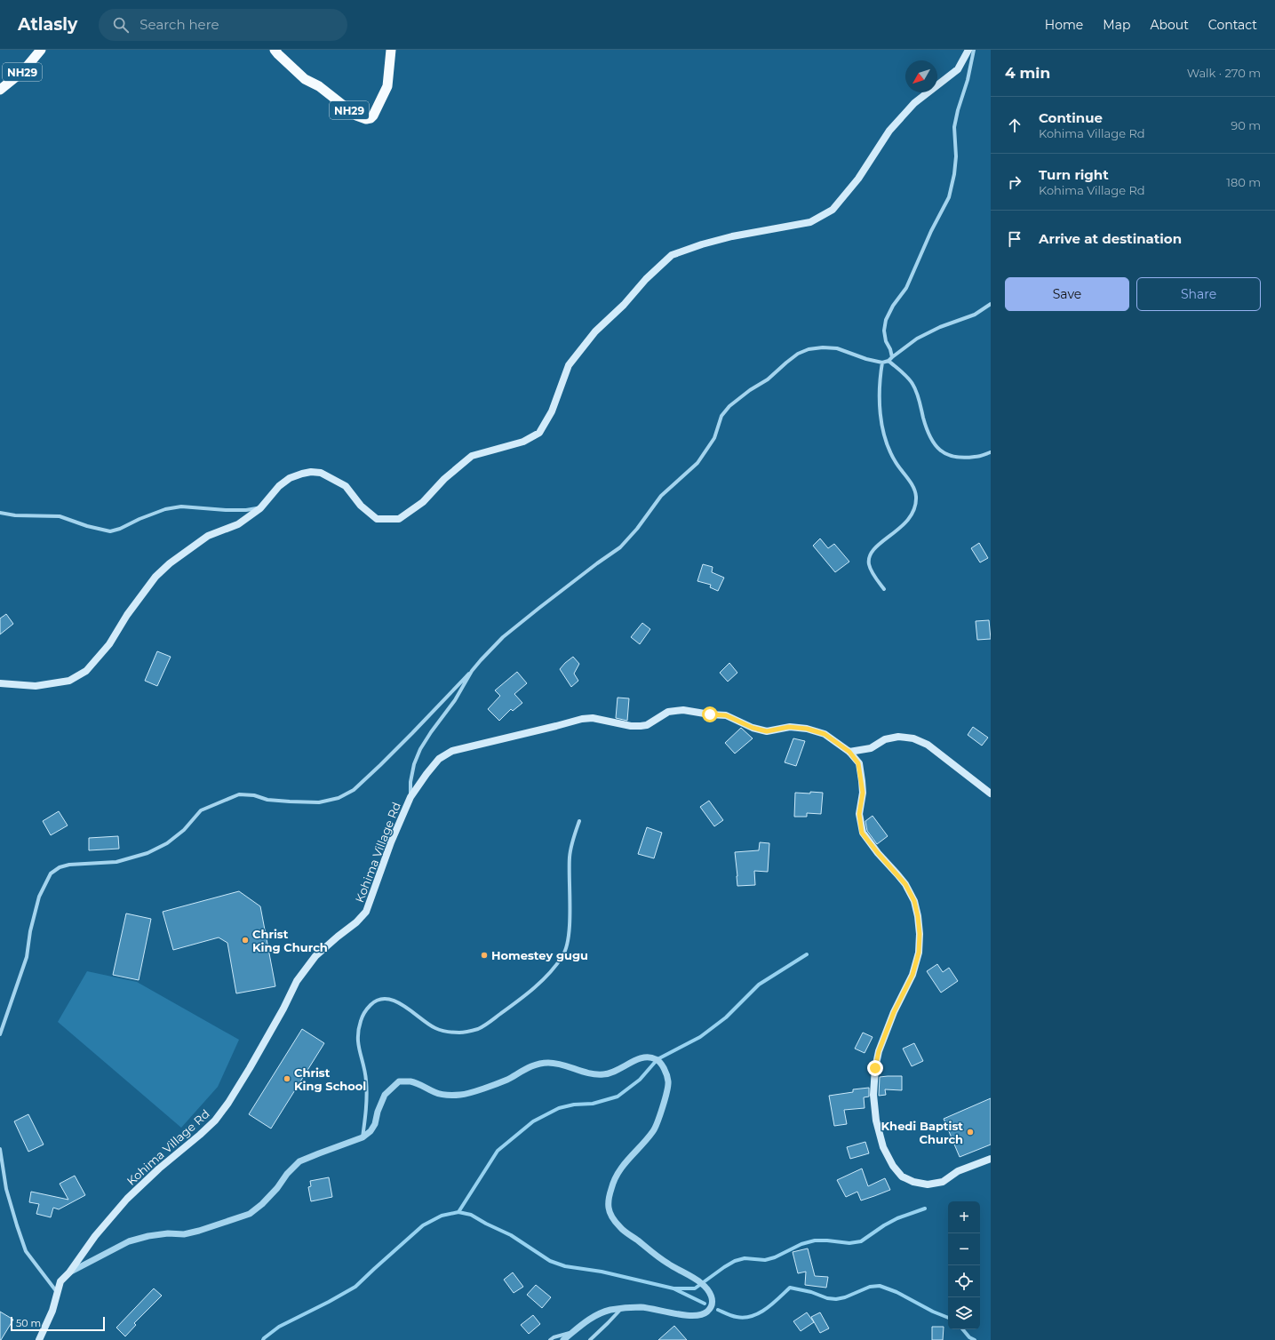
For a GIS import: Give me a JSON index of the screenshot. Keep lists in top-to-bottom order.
{
  "streets": {
    "highway": ["NH29"],
    "main road": ["Kohima Village Rd"]
  },
  "places": [
    "Christ King Church",
    "Homestey gugu",
    "Christ King School",
    "Khedi Baptist Church"
  ],
  "scale_bar": "50 m",
  "north": "bottom left",
  "page": {
    "header": "Atlasly",
    "search": "Search here",
    "nav": [
      "Home",
      "Map",
      "About",
      "Contact"
    ],
    "heading": ["4 min", "Walk · 270 m"],
    "list": [
      ["Continue", "Kohima Village Rd", "90 m"],
      ["Turn right", "Kohima Village Rd", "180 m"],
      "Arrive at destination"
    ],
    "buttons": ["Save", "Share"],
    "map_buttons": ["+", "−"],
    "scale": "50 m"
  }
}
